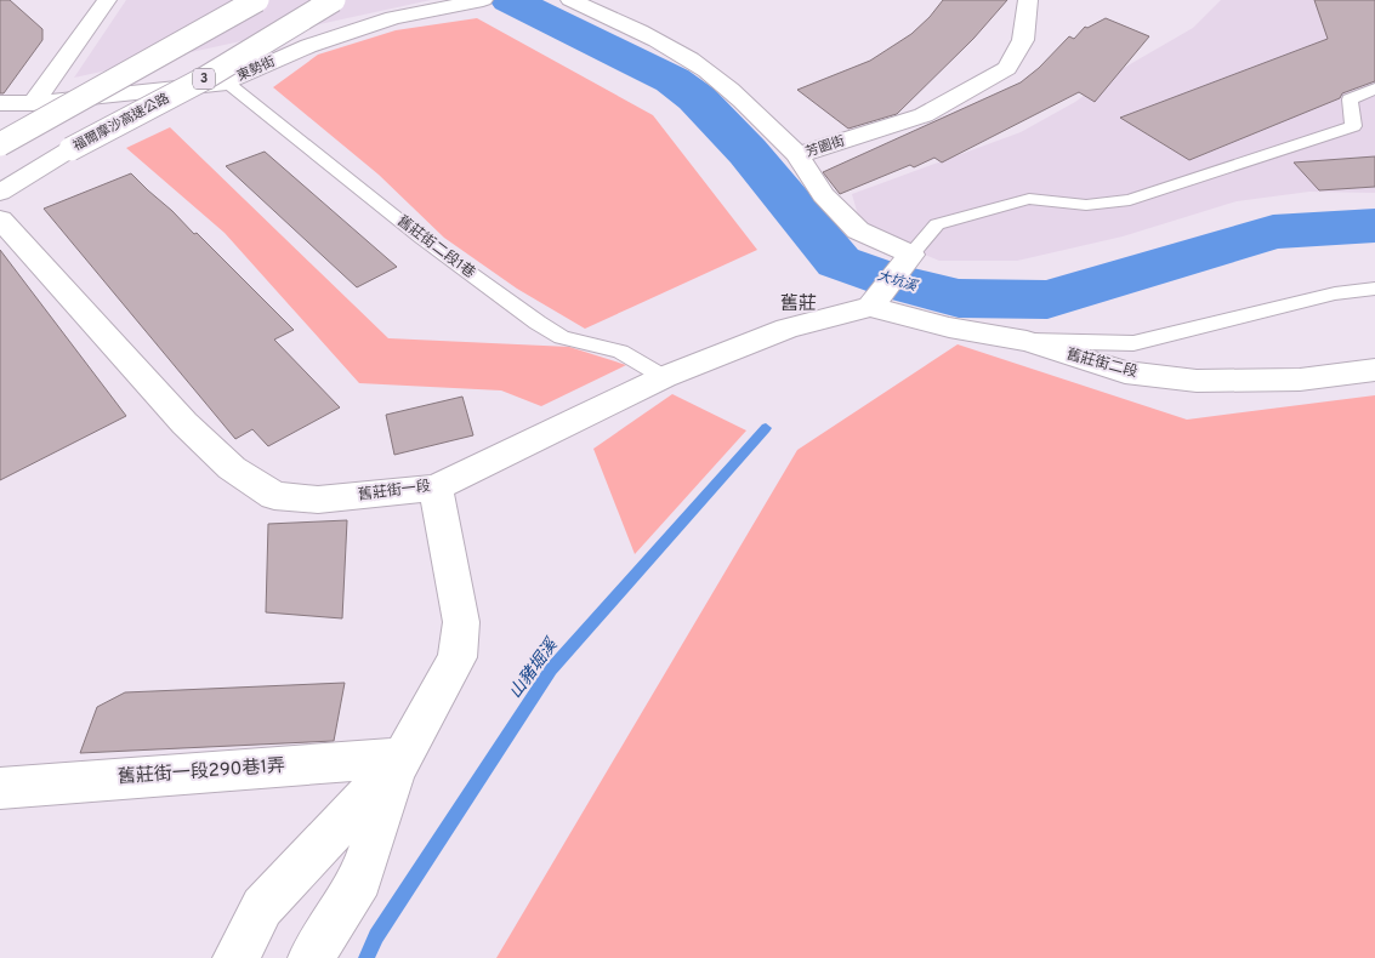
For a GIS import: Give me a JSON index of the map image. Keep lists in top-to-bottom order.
{
  "streets": {
    "main road": [
      "東勢街",
      "3",
      "福爾摩沙高速公路",
      "芳園街",
      "舊莊街二段",
      "舊莊街一段",
      "舊莊街一段290巷1弄"
    ],
    "lane": ["舊莊街二段1巷"]
  },
  "crossings": [
    ["東勢街", "舊莊街二段1巷"],
    ["舊莊街二段1巷", "舊莊街一段"],
    ["舊莊街二段", "舊莊街一段"]
  ],
  "districts": ["舊莊"],
  "water": ["大坑溪", "山豬堀溪"]
}
